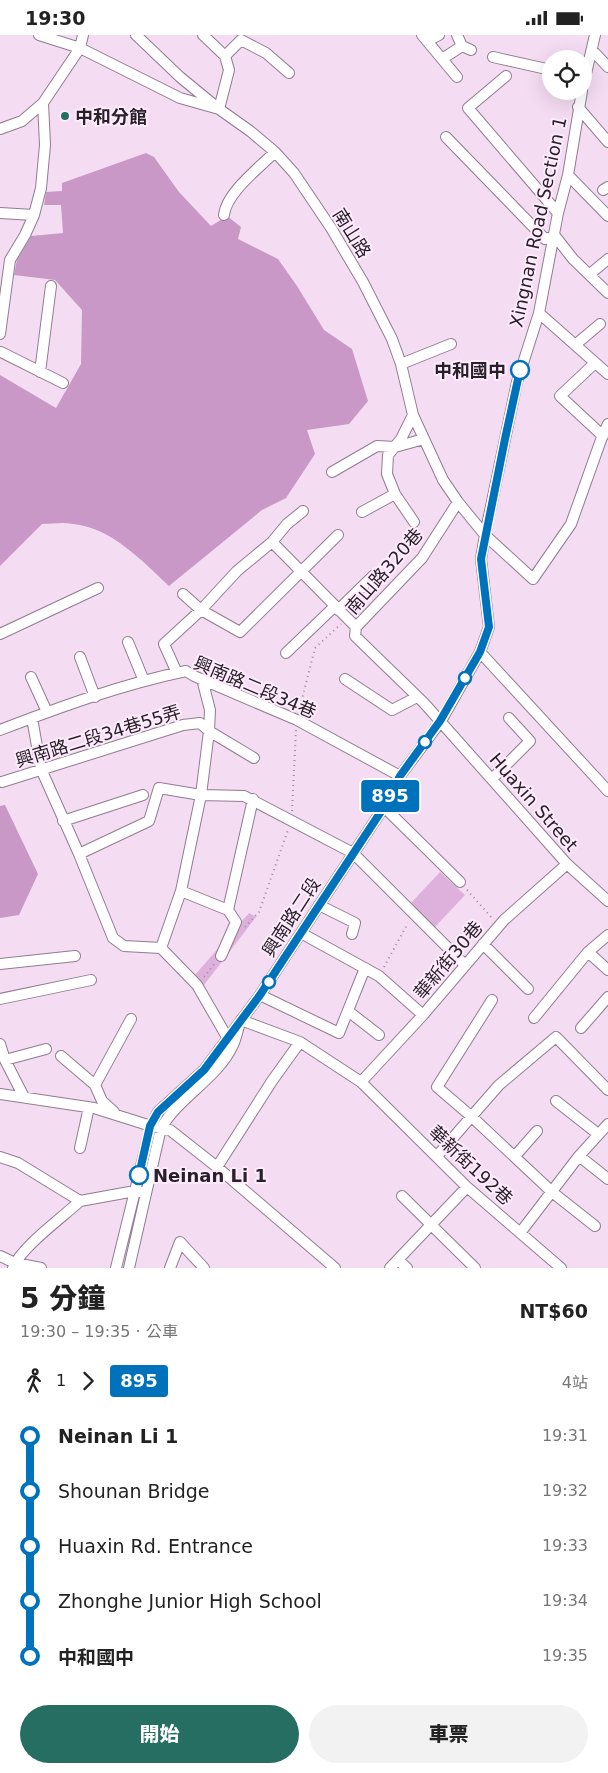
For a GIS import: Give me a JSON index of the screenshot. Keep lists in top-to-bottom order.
{
  "streets": {
    "street": [
      "Xingnan Road Section 1",
      "南山路",
      "南山路320巷",
      "興南路二段34巷",
      "興南路二段34巷55弄",
      "Huaxin Street",
      "興南路二段",
      "華新街30巷",
      "華新街192巷"
    ]
  },
  "crossings": [
    ["Xingnan Road Section 1", "南山路"],
    ["Xingnan Road Section 1", "興南路二段"],
    ["南山路", "南山路320巷"],
    ["南山路", "興南路二段"],
    ["南山路320巷", "Huaxin Street"],
    ["興南路二段34巷", "興南路二段"],
    ["Huaxin Street", "興南路二段"],
    ["Huaxin Street", "華新街30巷"],
    ["興南路二段", "華新街192巷"],
    ["華新街30巷", "華新街192巷"]
  ],
  "places": ["中和分館", "中和國中", "Neinan Li 1"],
  "lines": ["bus line 895"],
  "page": {
    "status": "19:30",
    "on_map": "895",
    "heading": ["5 分鐘", "19:30 – 19:35 · 公車", "NT$60"],
    "legs": ["1", "895", "4站"],
    "list": [
      {
        "name": "Neinan Li 1",
        "value": "19:31"
      },
      {
        "name": "Shounan Bridge",
        "value": "19:32"
      },
      {
        "name": "Huaxin Rd. Entrance",
        "value": "19:33"
      },
      {
        "name": "Zhonghe Junior High School",
        "value": "19:34"
      },
      {
        "name": "中和國中",
        "value": "19:35"
      }
    ],
    "buttons": ["開始", "車票"]
  }
}
